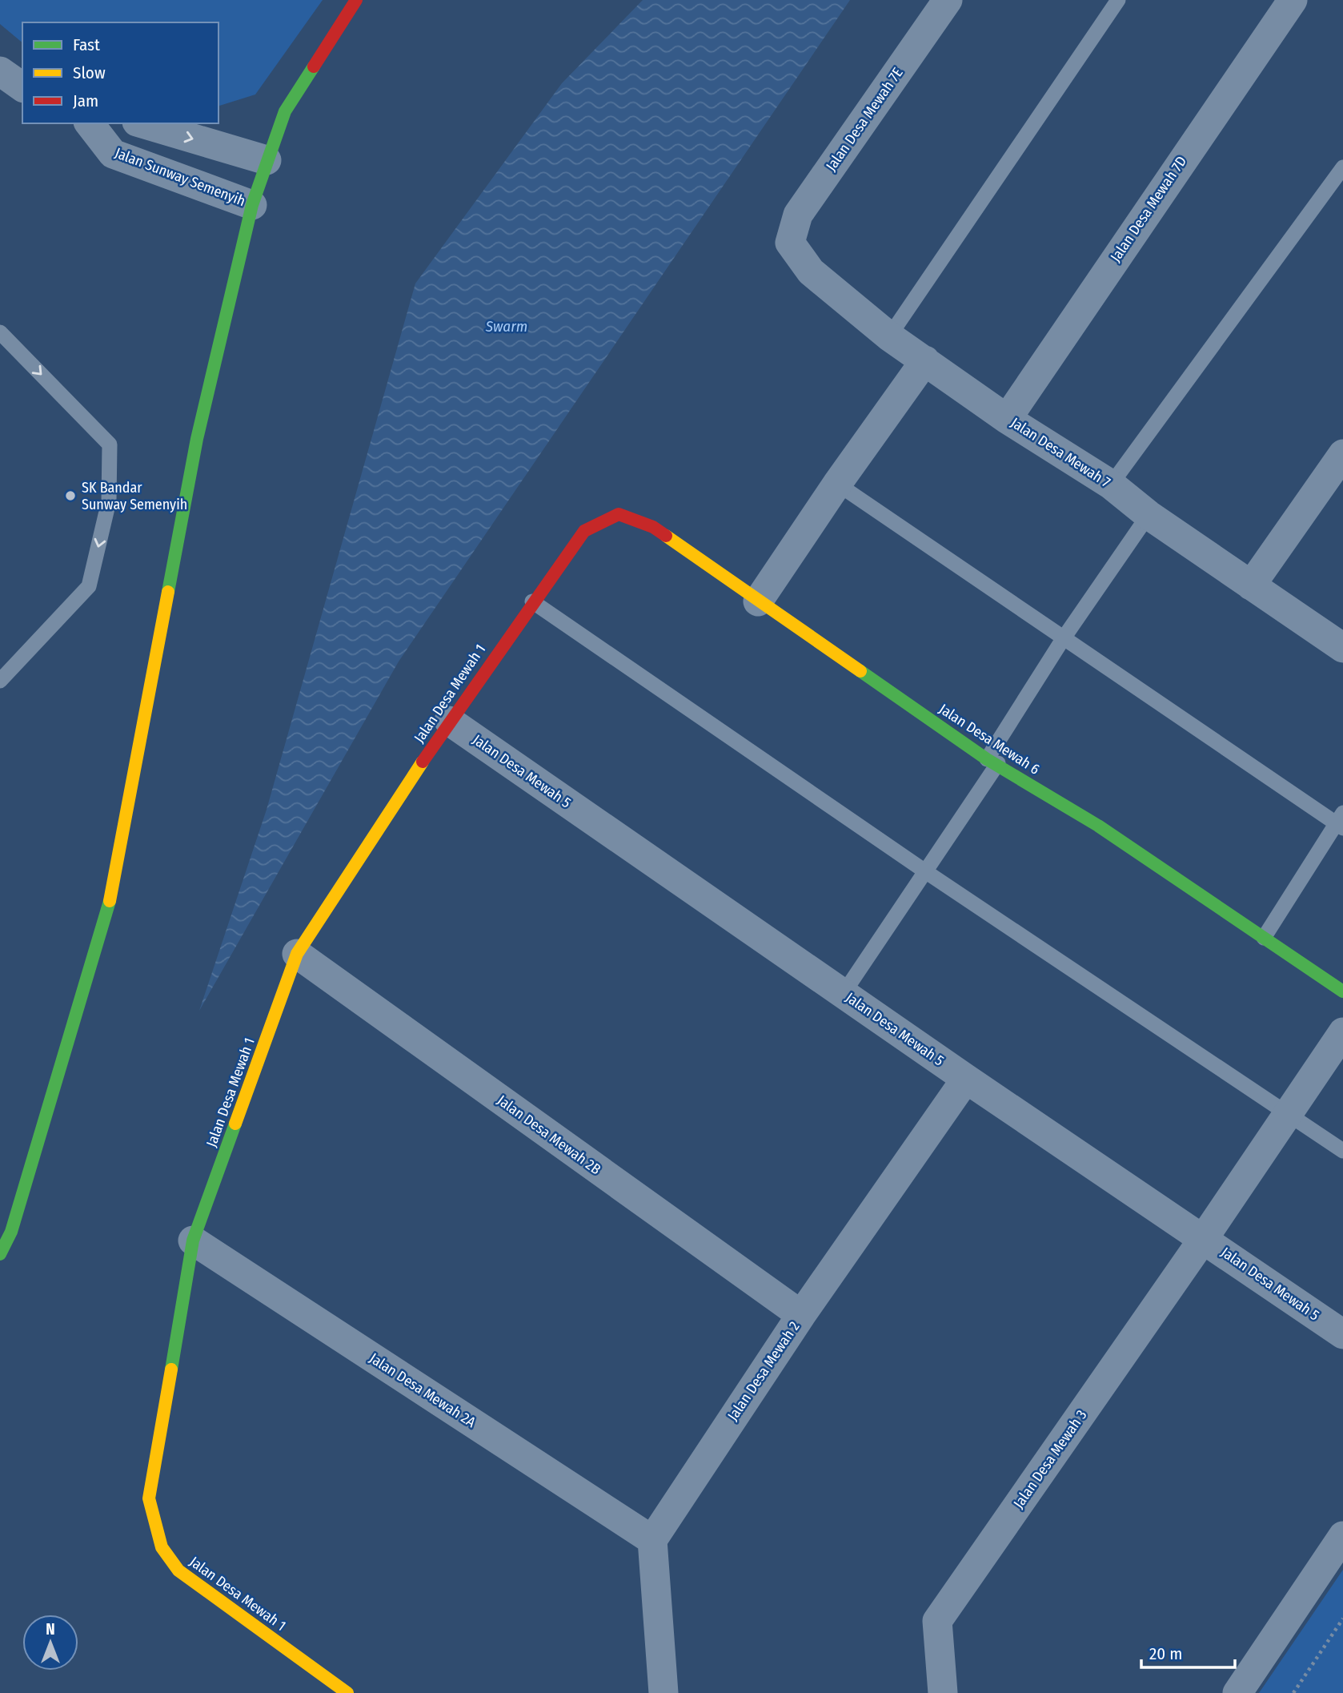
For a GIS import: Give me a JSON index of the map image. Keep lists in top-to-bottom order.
{
  "streets": {
    "street": [
      "Jalan Desa Mewah 7E",
      "Jalan Sunway Semenyih",
      "Jalan Desa Mewah 7D",
      "Jalan Desa Mewah 7",
      "Jalan Desa Mewah 1",
      "Jalan Desa Mewah 6",
      "Jalan Desa Mewah 5",
      "Jalan Desa Mewah 2B",
      "Jalan Desa Mewah 2",
      "Jalan Desa Mewah 2A",
      "Jalan Desa Mewah 3"
    ]
  },
  "crossings": [
    ["Jalan Desa Mewah 7E", "Jalan Desa Mewah 7"],
    ["Jalan Desa Mewah 7D", "Jalan Desa Mewah 7"],
    ["Jalan Desa Mewah 1", "Jalan Desa Mewah 6"],
    ["Jalan Desa Mewah 1", "Jalan Desa Mewah 5"],
    ["Jalan Desa Mewah 1", "Jalan Desa Mewah 2B"],
    ["Jalan Desa Mewah 1", "Jalan Desa Mewah 2A"],
    ["Jalan Desa Mewah 5", "Jalan Desa Mewah 2"],
    ["Jalan Desa Mewah 5", "Jalan Desa Mewah 3"],
    ["Jalan Desa Mewah 2B", "Jalan Desa Mewah 2"],
    ["Jalan Desa Mewah 2", "Jalan Desa Mewah 2A"]
  ],
  "water": ["Swarm"],
  "places": ["SK Bandar Sunway Semenyih"],
  "legend": ["Fast", "Slow", "Jam"],
  "scale_bar": "20 m",
  "north": "top"
}
